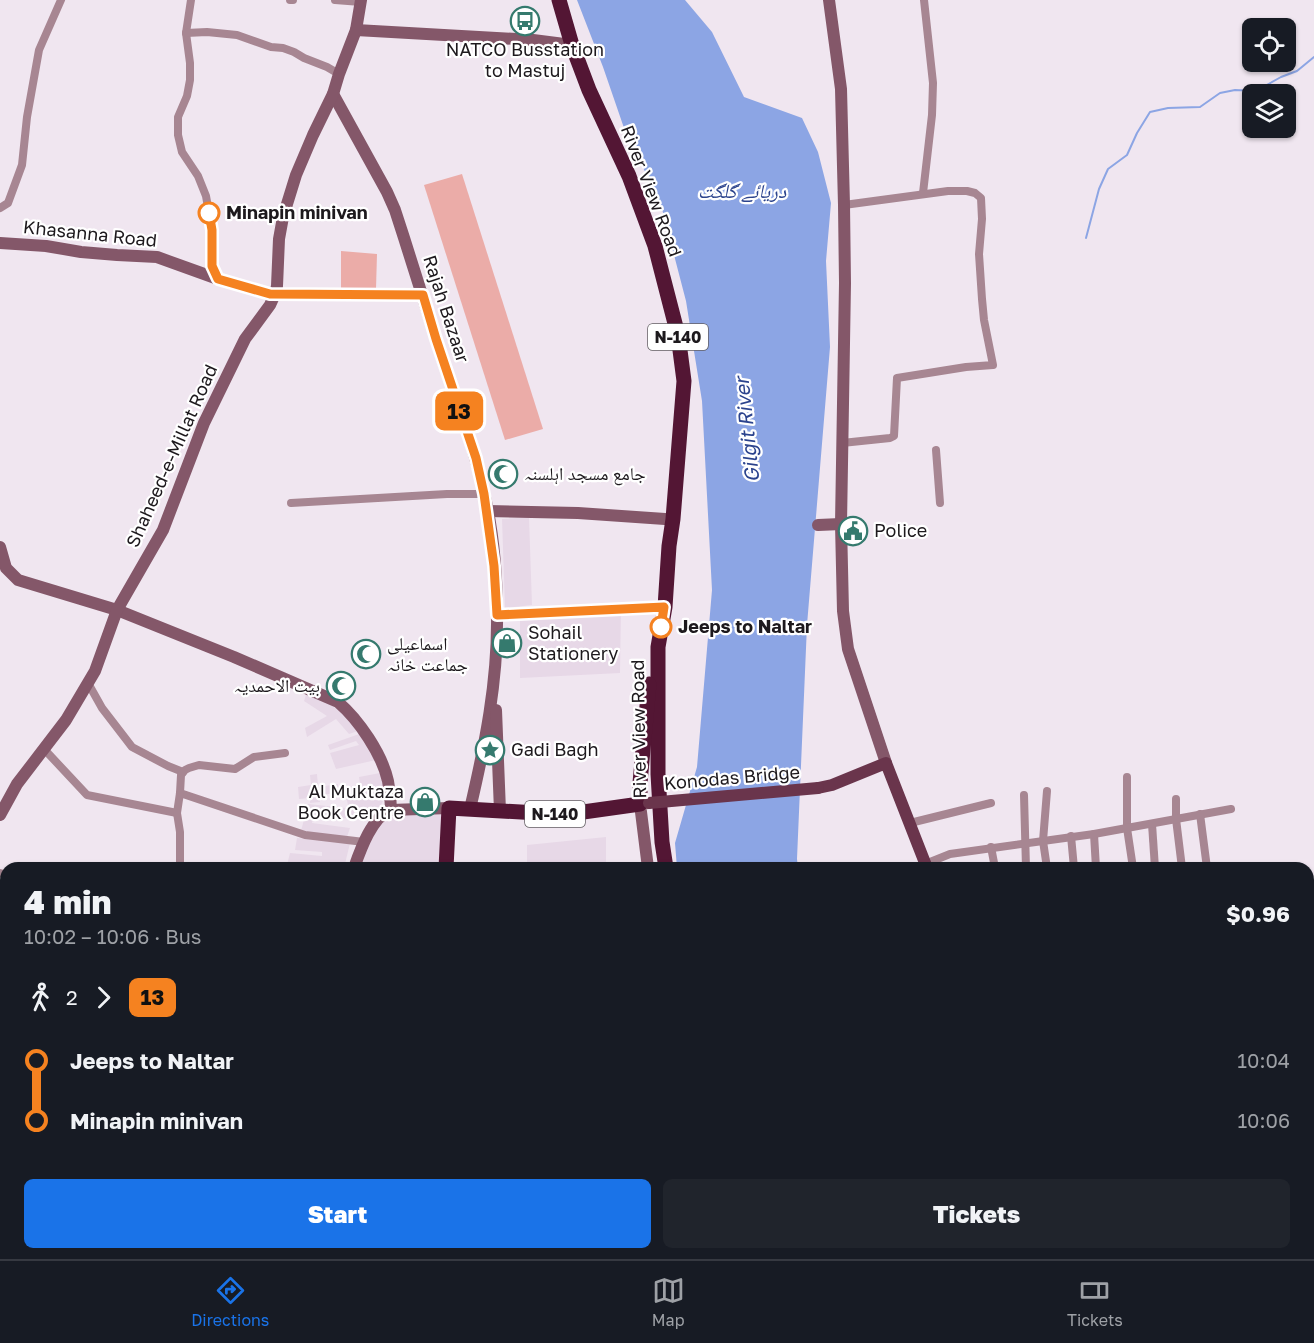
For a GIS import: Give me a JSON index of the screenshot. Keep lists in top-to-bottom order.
{
  "streets": {
    "highway": ["River View Road", "N-140"],
    "main road": [
      "Khasanna Road",
      "Rajah Bazaar",
      "Shaheed-e-Millat Road",
      "Konodas Bridge"
    ]
  },
  "crossings": [
    ["River View Road", "N-140"],
    ["Khasanna Road", "Rajah Bazaar"],
    ["Khasanna Road", "Shaheed-e-Millat Road"],
    ["Rajah Bazaar", "Shaheed-e-Millat Road"],
    ["N-140", "Konodas Bridge"]
  ],
  "water": ["دریائے گلگت", "Gilgit River"],
  "places": {
    "bus stop": ["NATCO Busstation to Mastuj"],
    "other": ["Minapin minivan", "Jeeps to Naltar"],
    "mosque": ["جامع مسجد اہلسنہ", "اسماعیلی جماعت خانہ", "بیت الاحمدیہ"],
    "public building": ["Police"],
    "shop": ["Sohail Stationery", "Al Muktaza Book Centre"],
    "place": ["Gadi Bagh"]
  },
  "lines": ["bus line 13"],
  "page": {
    "on_map": "13",
    "heading": ["4 min", "10:02 – 10:06 · Bus", "$0.96"],
    "legs": ["2", "13"],
    "list": [
      {
        "name": "Jeeps to Naltar",
        "value": "10:04"
      },
      {
        "name": "Minapin minivan",
        "value": "10:06"
      }
    ],
    "buttons": ["Start", "Tickets"],
    "tabs": ["Directions", "Map", "Tickets"]
  }
}
